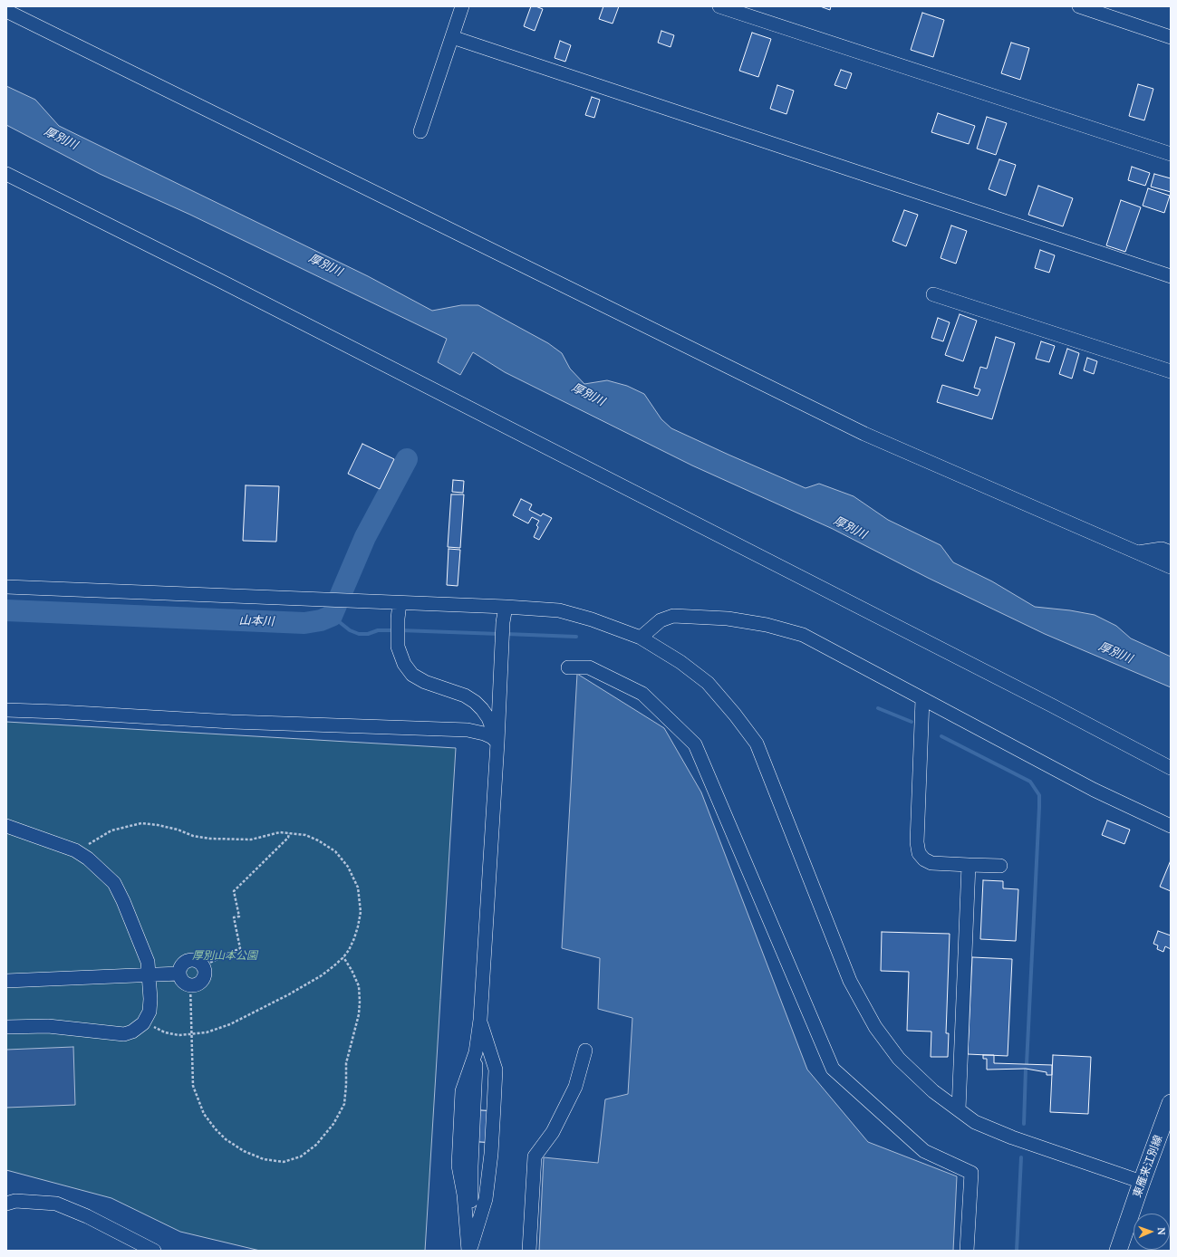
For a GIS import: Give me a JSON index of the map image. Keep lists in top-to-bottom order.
{
  "streets": {
    "main road": ["東雁来江別線"]
  },
  "water": ["厚別川", "山本川"],
  "parks": ["厚別山本公園"],
  "north": "right"
}
